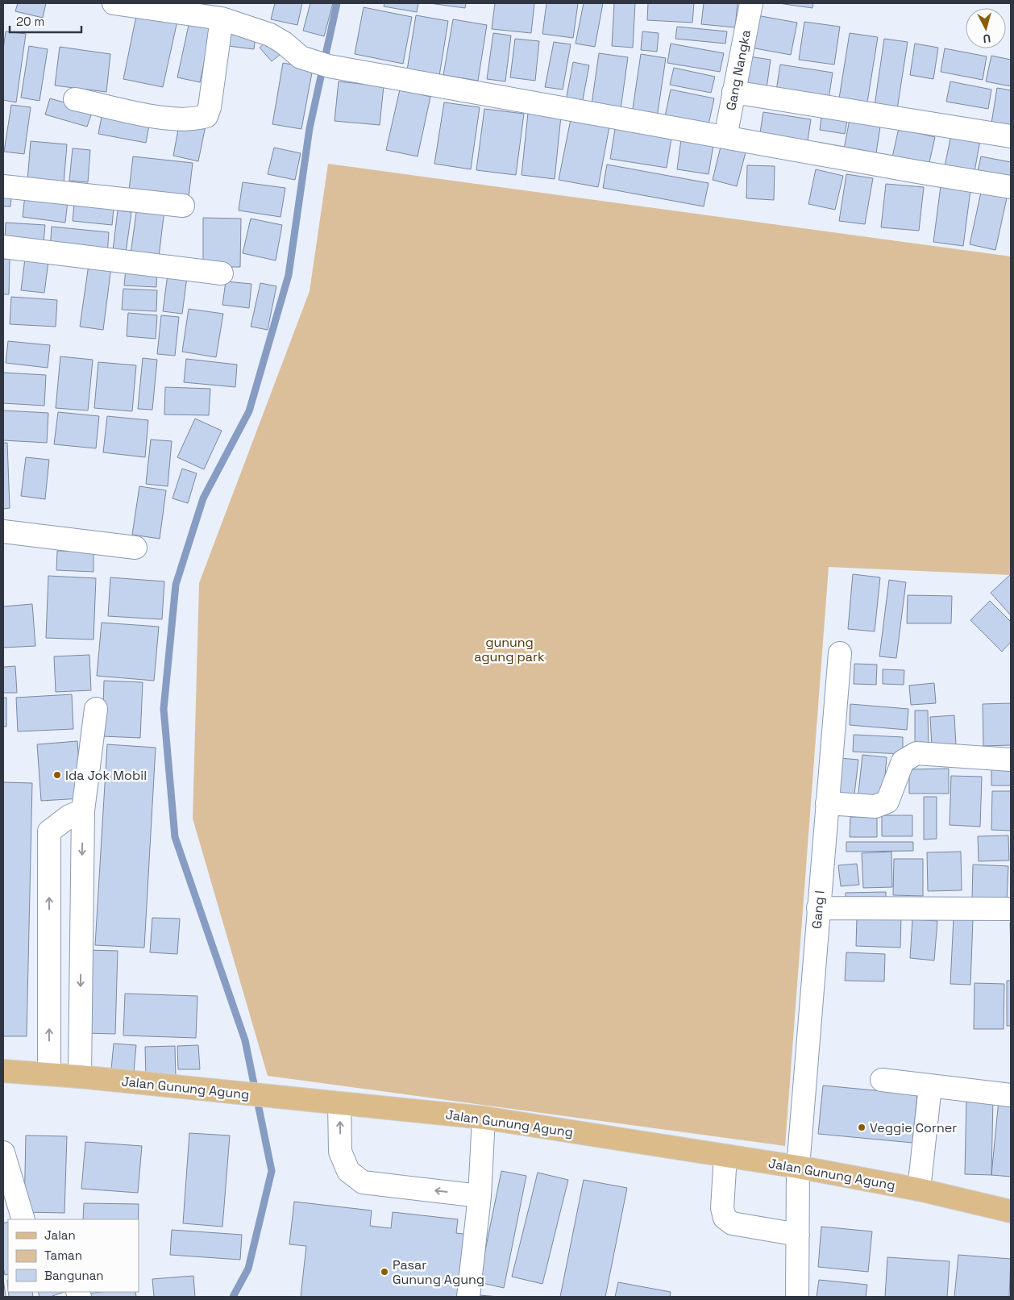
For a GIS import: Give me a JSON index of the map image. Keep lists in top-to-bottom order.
{
  "streets": {
    "main road": ["Jalan Gunung Agung"],
    "street": ["Gang Nangka", "Gang I"]
  },
  "crossings": [
    ["Gang I", "Jalan Gunung Agung"]
  ],
  "parks": ["gunung agung park"],
  "places": ["Ida Jok Mobil", "Veggie Corner", "Pasar Gunung Agung"],
  "legend": ["Jalan", "Taman", "Bangunan"],
  "scale_bar": "20 m",
  "north": "bottom"
}
